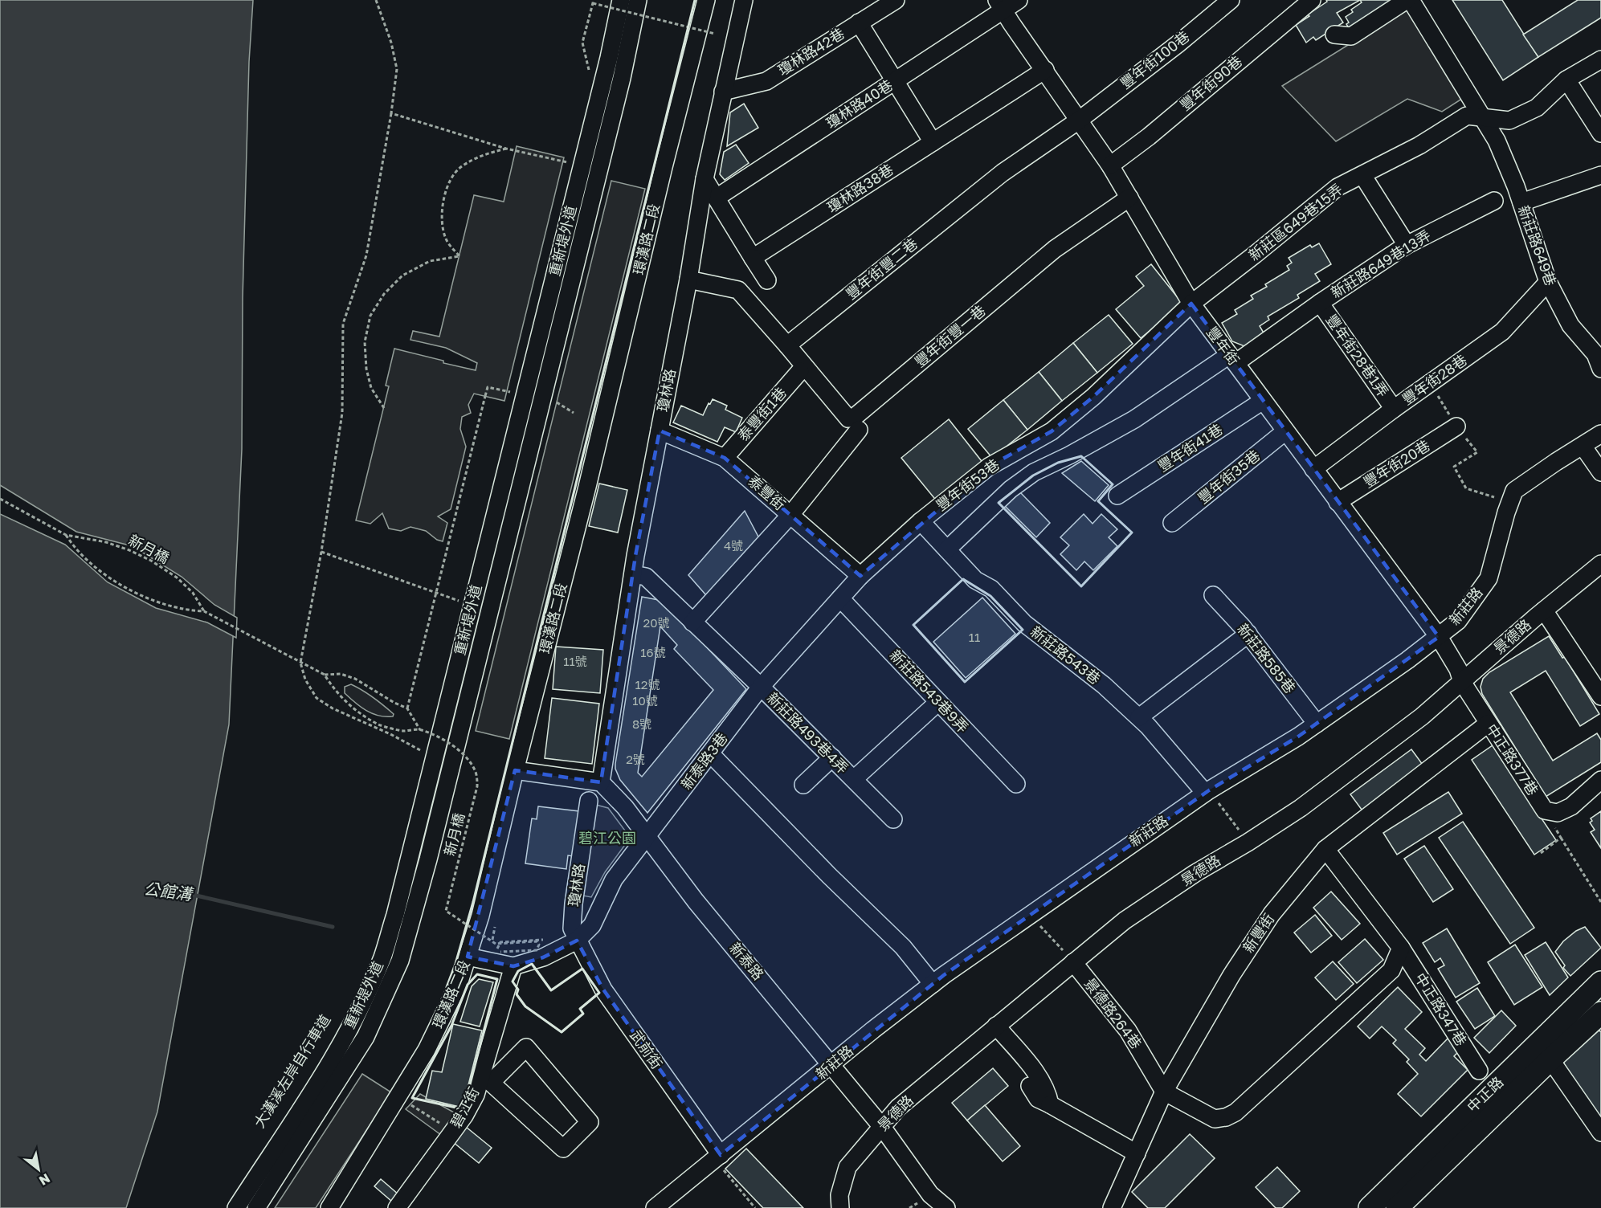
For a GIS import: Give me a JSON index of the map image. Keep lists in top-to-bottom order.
{
  "streets": {
    "main road": ["中正路"],
    "street": [
      "瓊林路42巷",
      "豐年街100巷",
      "豐年街90巷",
      "瓊林路40巷",
      "瓊林路38巷",
      "新莊區649巷15弄",
      "環漢路二段",
      "重新堤外道",
      "新莊路649巷",
      "新莊路649巷13弄",
      "豐年街豐二巷",
      "豐年街豐一巷",
      "豐年街",
      "豐年街28巷1弄",
      "豐年街28巷",
      "瓊林路",
      "泰豐街1巷",
      "豐年街41巷",
      "豐年街20巷",
      "豐年街35巷",
      "豐年街53巷",
      "泰豐街",
      "新莊路",
      "景德路",
      "新莊路543巷",
      "新莊路585巷",
      "新莊路543巷9弄",
      "新莊路493巷4弄",
      "中正路377巷",
      "新泰路3巷",
      "新豐街",
      "新泰路",
      "中正路347巷",
      "景德路264巷",
      "武前街",
      "碧江街"
    ],
    "path": ["新月橋"]
  },
  "crossings": [
    ["瓊林路42巷", "瓊林路"],
    ["豐年街100巷", "豐年街豐二巷"],
    ["豐年街100巷", "豐年街"],
    ["豐年街90巷", "豐年街"],
    ["瓊林路40巷", "豐年街"],
    ["瓊林路38巷", "豐年街"],
    ["新莊區649巷15弄", "新莊路649巷"],
    ["新莊區649巷15弄", "豐年街"],
    ["新莊區649巷15弄", "豐年街53巷"],
    ["新莊路649巷", "豐年街28巷"],
    ["新莊路649巷13弄", "豐年街"],
    ["新莊路649巷13弄", "豐年街28巷1弄"],
    ["新莊路649巷13弄", "豐年街53巷"],
    ["豐年街豐二巷", "豐年街豐一巷"],
    ["豐年街豐二巷", "豐年街"],
    ["豐年街豐一巷", "豐年街"],
    ["豐年街", "豐年街28巷"],
    ["豐年街", "豐年街41巷"],
    ["豐年街", "豐年街20巷"],
    ["豐年街", "豐年街35巷"],
    ["豐年街", "豐年街53巷"],
    ["豐年街", "新莊路"],
    ["豐年街", "景德路"],
    ["豐年街", "中正路377巷"],
    ["豐年街28巷1弄", "豐年街28巷"],
    ["瓊林路", "泰豐街"],
    ["瓊林路", "新莊路493巷4弄"],
    ["瓊林路", "新泰路3巷"],
    ["瓊林路", "新泰路"],
    ["瓊林路", "武前街"],
    ["泰豐街1巷", "泰豐街"],
    ["豐年街53巷", "泰豐街"],
    ["豐年街53巷", "新莊路543巷"],
    ["豐年街53巷", "新莊路543巷9弄"],
    ["豐年街53巷", "新莊路493巷4弄"],
    ["豐年街53巷", "新泰路3巷"],
    ["新莊路", "新莊路543巷"],
    ["新莊路", "新莊路585巷"],
    ["新莊路", "新泰路"],
    ["新莊路", "武前街"],
    ["景德路", "中正路377巷"],
    ["景德路", "新泰路"],
    ["景德路", "景德路264巷"],
    ["新莊路543巷9弄", "新莊路493巷4弄"],
    ["新莊路493巷4弄", "新泰路3巷"],
    ["中正路377巷", "新豐街"],
    ["新泰路3巷", "新泰路"],
    ["新泰路3巷", "武前街"],
    ["新豐街", "中正路347巷"],
    ["新豐街", "景德路264巷"]
  ],
  "water": ["公館溝"],
  "parks": ["碧江公園"],
  "house_numbers": [
    "4號",
    "20號",
    "11",
    "16號",
    "11號",
    "12號",
    "10號",
    "8號",
    "2號"
  ],
  "north": "bottom right"
}
